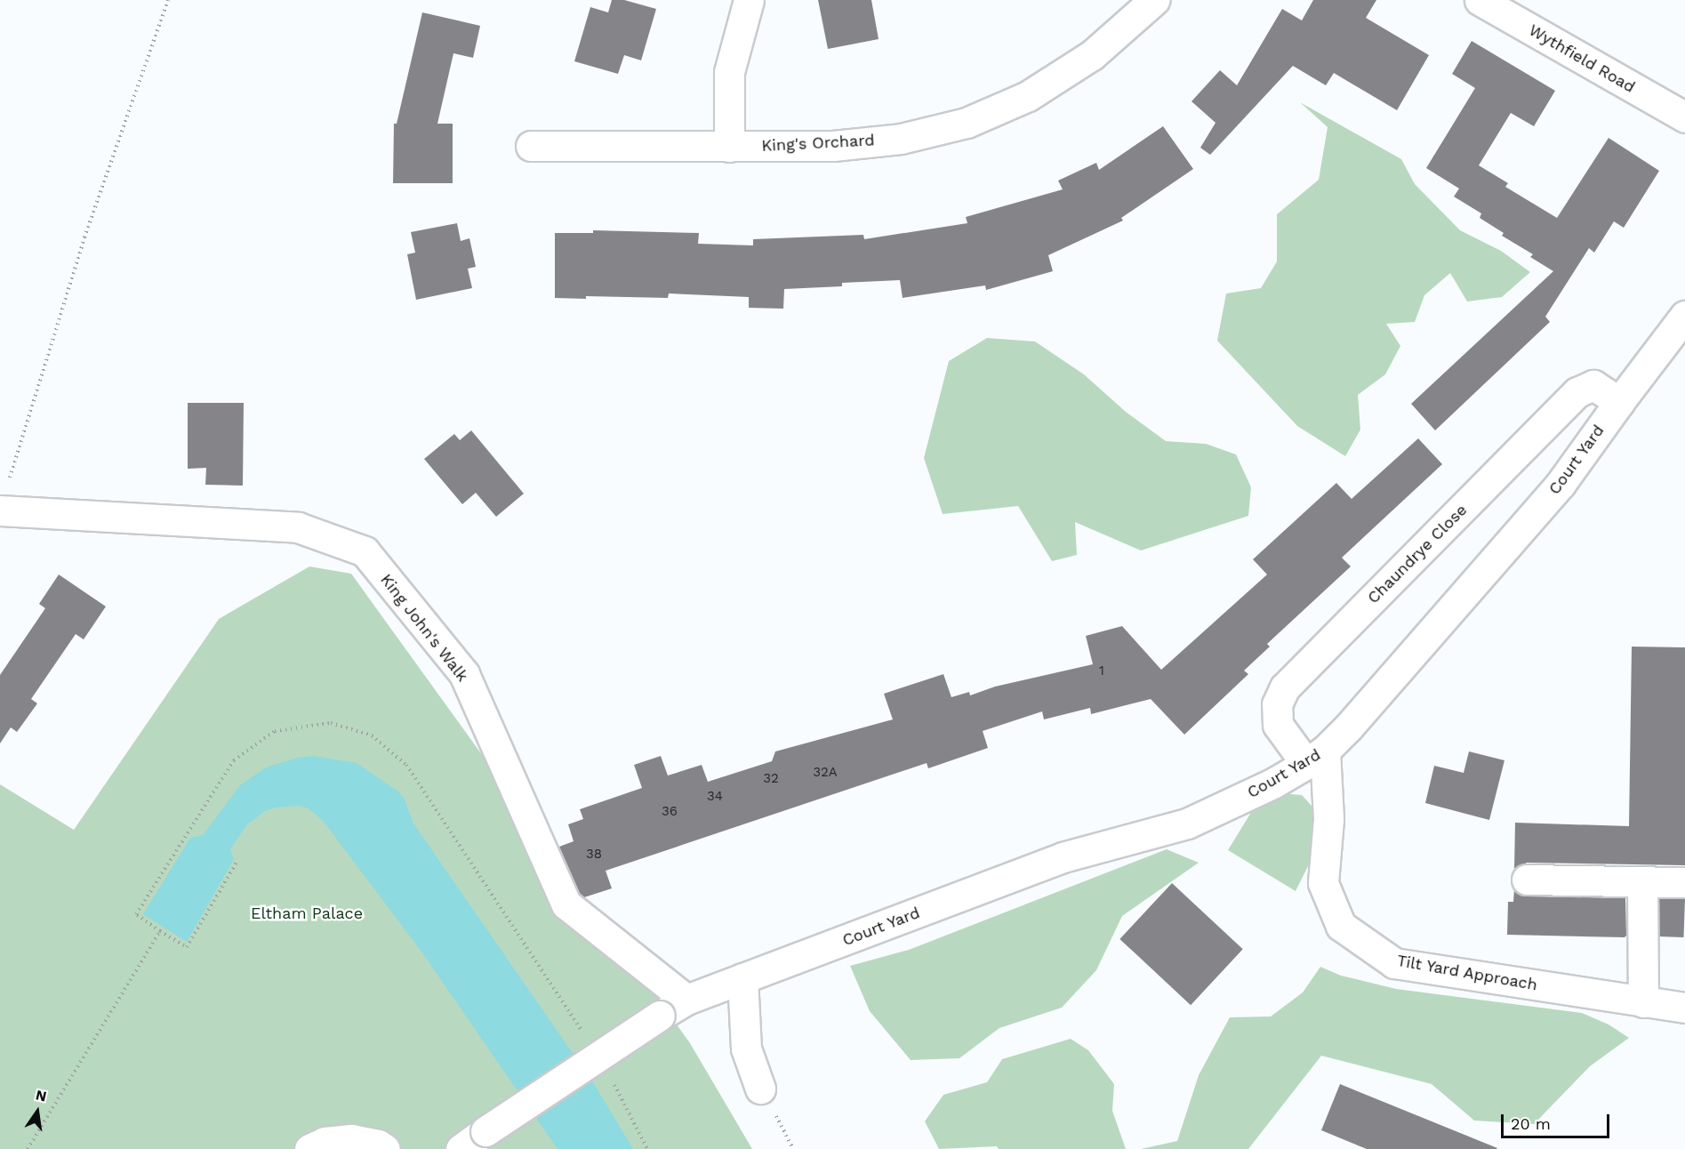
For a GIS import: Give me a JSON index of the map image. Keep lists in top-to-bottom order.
{
  "streets": {
    "street": [
      "Wythfield Road",
      "King's Orchard",
      "Court Yard",
      "Chaundrye Close",
      "King John's Walk",
      "Tilt Yard Approach"
    ]
  },
  "crossings": [
    ["Court Yard", "Chaundrye Close"],
    ["Court Yard", "King John's Walk"],
    ["Court Yard", "Tilt Yard Approach"],
    ["Chaundrye Close", "Tilt Yard Approach"]
  ],
  "parks": ["Eltham Palace"],
  "house_numbers": [
    "1",
    "32A",
    "32",
    "34",
    "36",
    "38"
  ],
  "scale_bar": "20 m",
  "north": "top"
}
